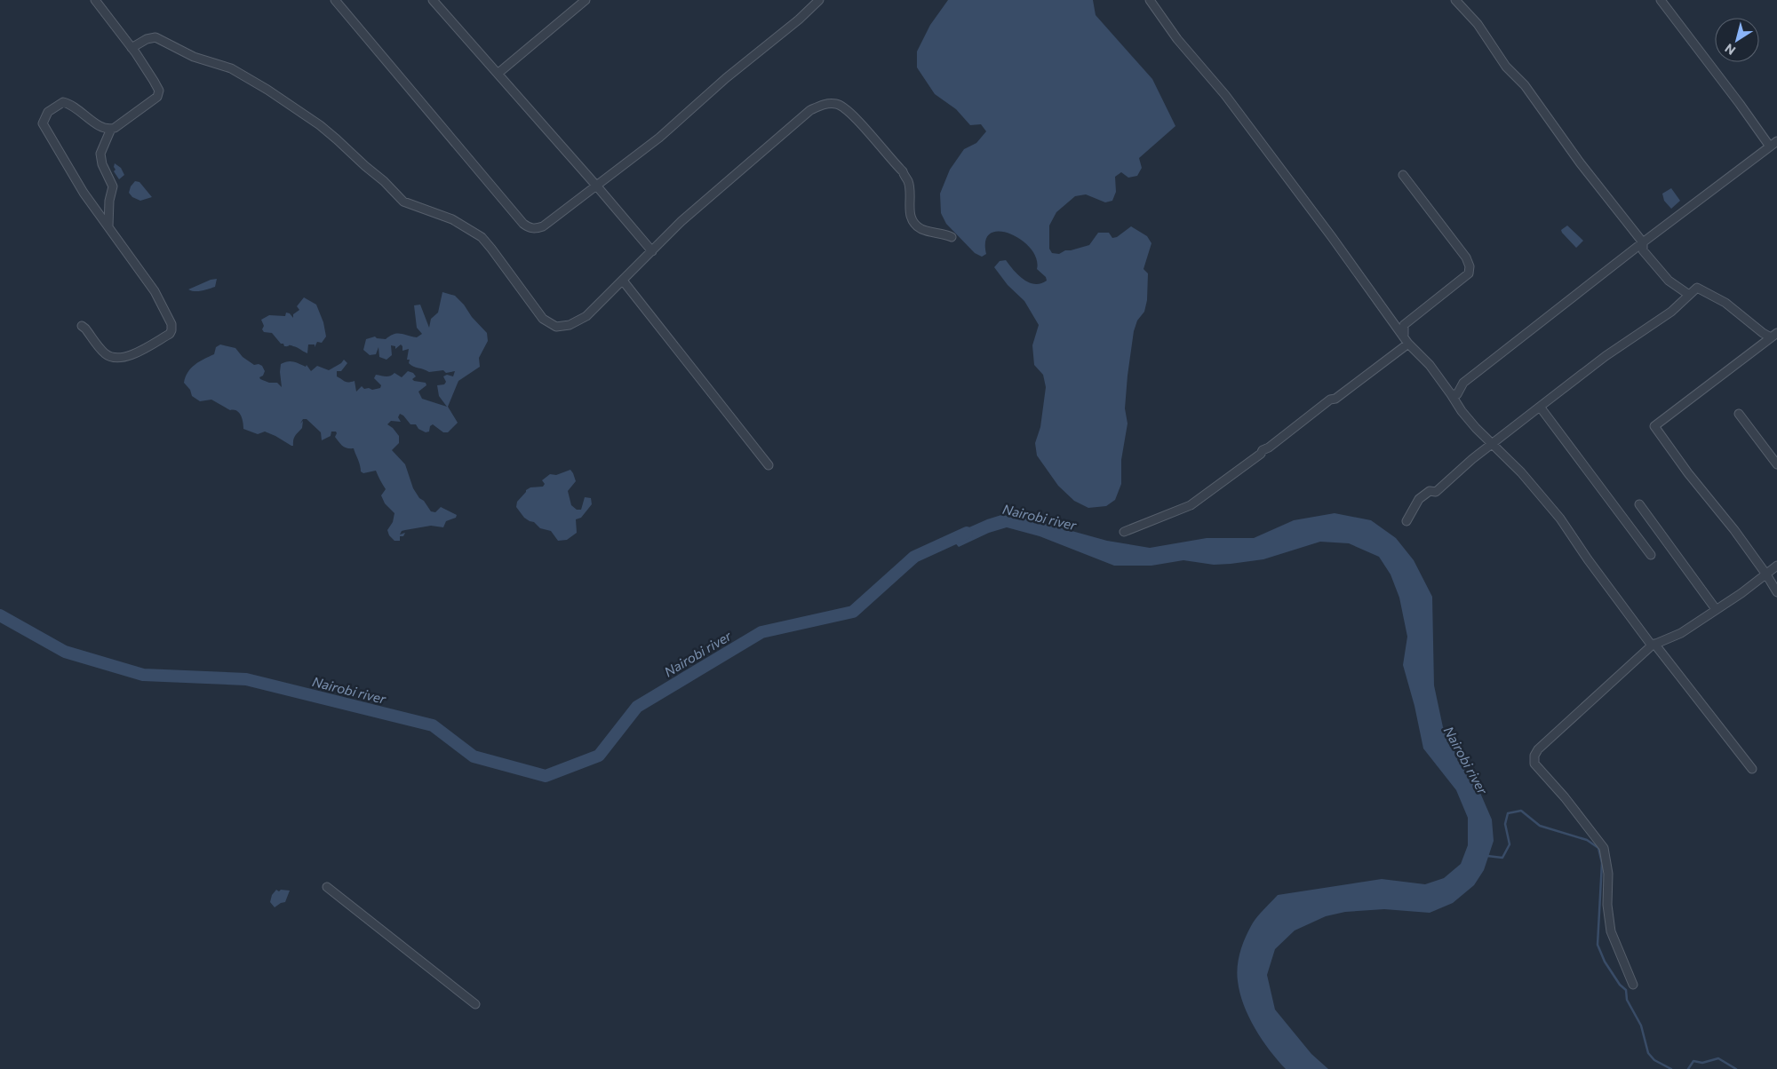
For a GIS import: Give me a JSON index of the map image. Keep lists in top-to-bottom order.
{
  "water": ["Nairobi river"],
  "north": "bottom left"
}
